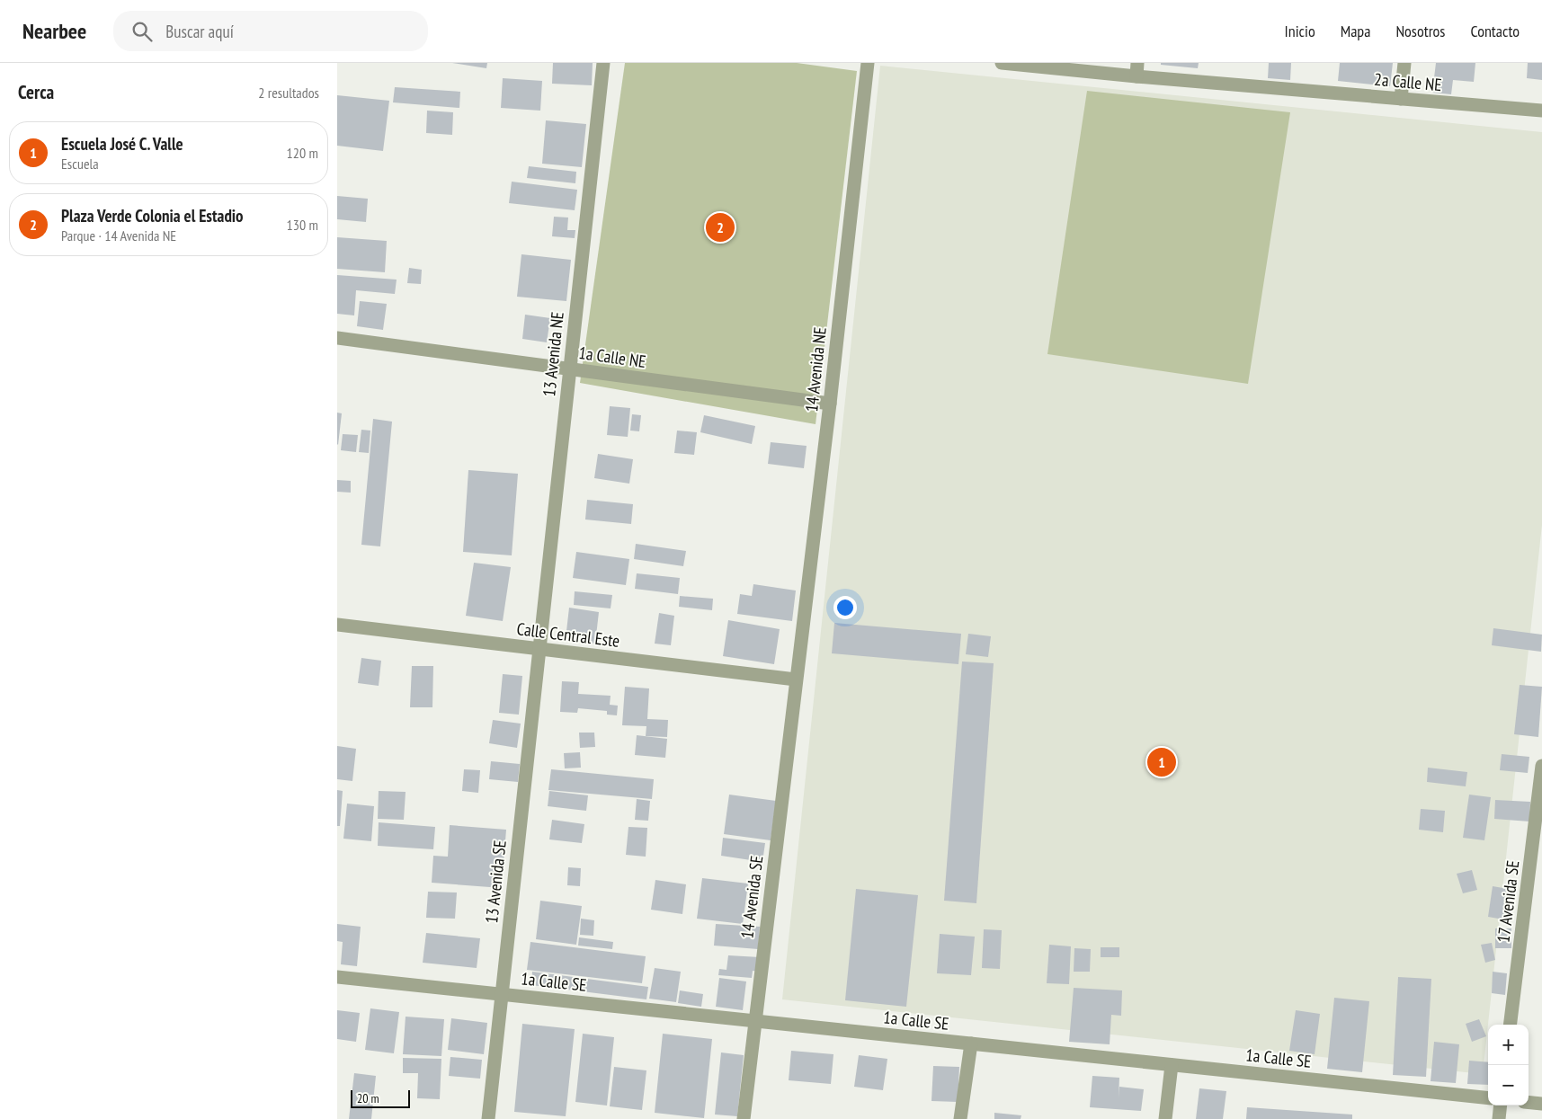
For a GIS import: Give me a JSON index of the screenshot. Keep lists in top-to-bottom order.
{
  "streets": {
    "street": [
      "2a Calle NE",
      "13 Avenida NE",
      "1a Calle NE",
      "14 Avenida NE",
      "Calle Central Este",
      "13 Avenida SE",
      "14 Avenida SE",
      "17 Avenida SE",
      "1a Calle SE"
    ]
  },
  "crossings": [
    ["13 Avenida NE", "1a Calle NE"],
    ["13 Avenida NE", "Calle Central Este"],
    ["13 Avenida NE", "13 Avenida SE"],
    ["1a Calle NE", "14 Avenida NE"],
    ["14 Avenida NE", "Calle Central Este"],
    ["14 Avenida NE", "14 Avenida SE"],
    ["Calle Central Este", "13 Avenida SE"],
    ["Calle Central Este", "14 Avenida SE"],
    ["13 Avenida SE", "1a Calle SE"],
    ["14 Avenida SE", "1a Calle SE"]
  ],
  "scale_bar": "20 m",
  "page": {
    "header": "Nearbee",
    "search": "Buscar aquí",
    "nav": [
      "Inicio",
      "Mapa",
      "Nosotros",
      "Contacto"
    ],
    "heading": ["Cerca", "2 resultados"],
    "list": [
      {
        "mark": "1",
        "name": "Escuela José C. Valle",
        "note": "Escuela",
        "value": "120 m"
      },
      {
        "mark": "2",
        "name": "Plaza Verde Colonia el Estadio",
        "note": "Parque · 14 Avenida NE",
        "value": "130 m"
      }
    ],
    "pins": ["2", "1"],
    "map_buttons": ["+", "−"],
    "scale": "20 m"
  }
}
